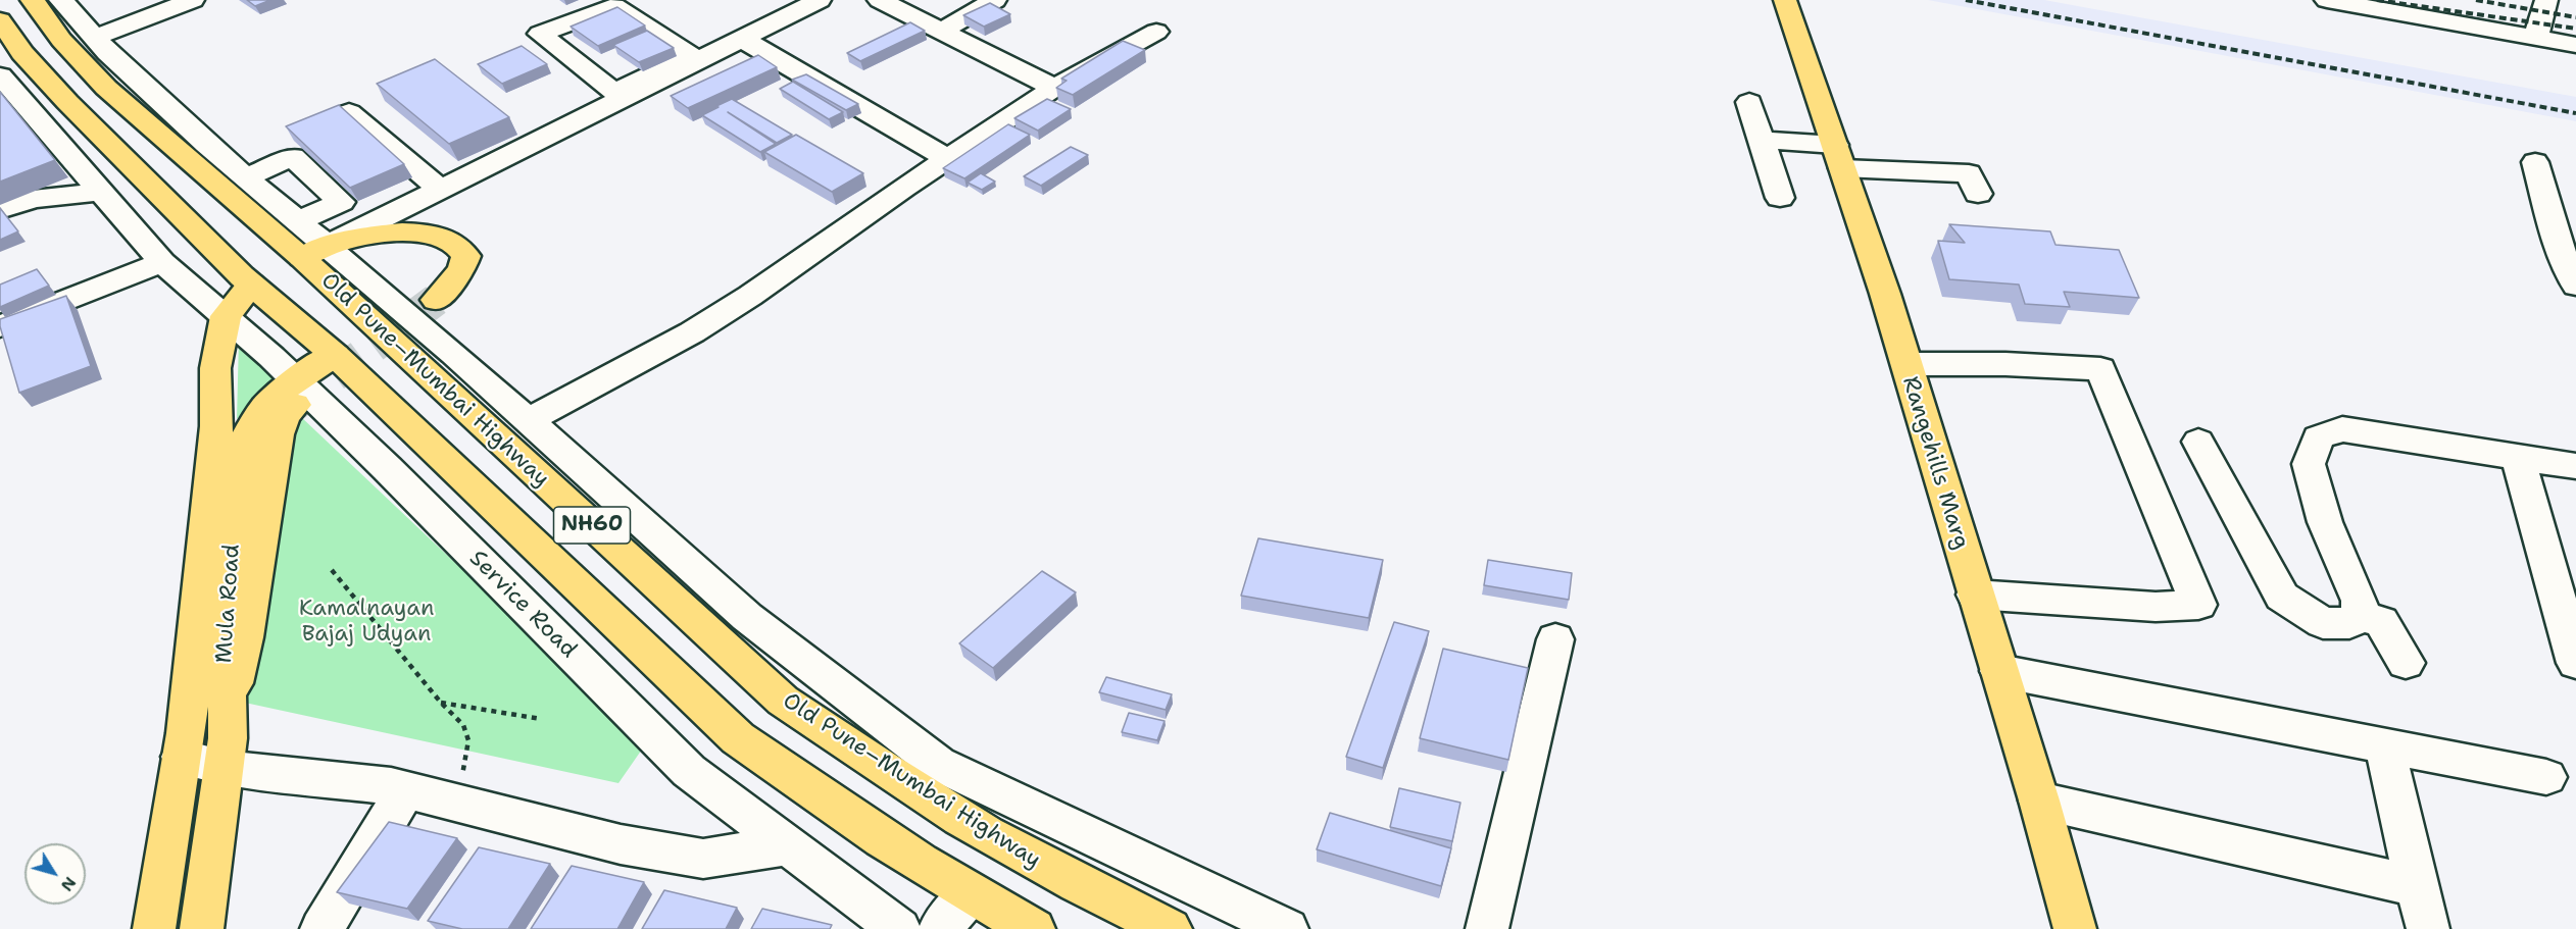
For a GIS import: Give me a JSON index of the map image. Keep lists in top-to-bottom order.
{
  "streets": {
    "main road": ["Old Pune–Mumbai Highway", "Rangehills Marg", "NH60"],
    "street": ["Service Road"]
  },
  "parks": ["Kamalnayan Bajaj Udyan"],
  "north": "bottom right"
}
